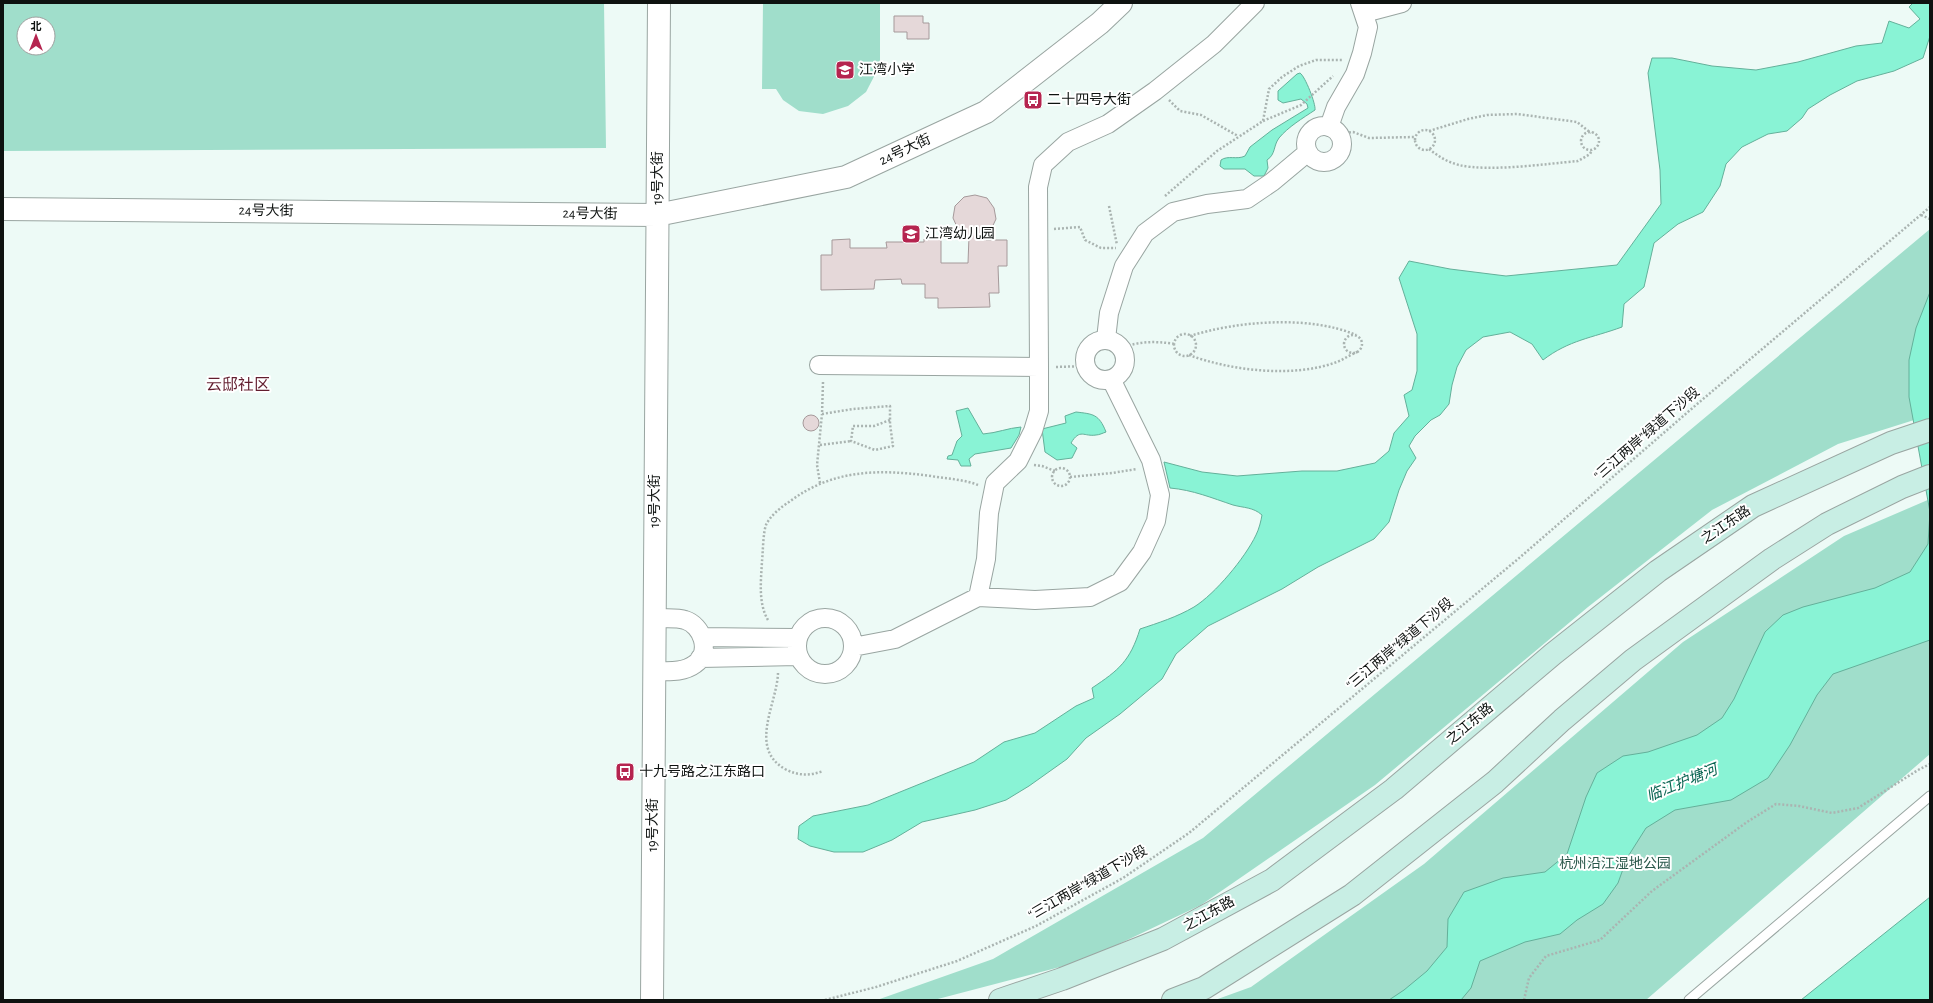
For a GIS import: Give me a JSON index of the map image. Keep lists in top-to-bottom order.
{
  "streets": {
    "main road": ["之江东路"],
    "street": ["24号大街", "19号大街"],
    "path": ["“三江两岸”绿道下沙段"]
  },
  "crossings": [
    ["24号大街", "19号大街"]
  ],
  "districts": ["云邸社区"],
  "water": ["临江护塘河"],
  "parks": ["杭州沿江湿地公园"],
  "places": {
    "school or university": ["江湾小学", "江湾幼儿园"],
    "bus stop": ["二十四号大街", "十九号路之江东路口"]
  },
  "north": "top"
}
